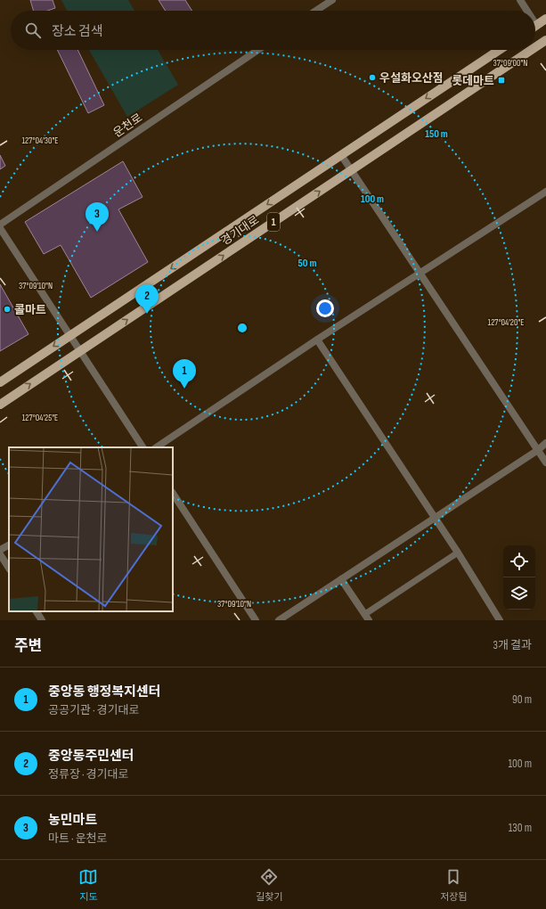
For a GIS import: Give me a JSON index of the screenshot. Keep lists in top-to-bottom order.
{
  "streets": {
    "main road": ["1", "경기대로"],
    "street": ["운천로"]
  },
  "places": {
    "other": ["우설화오산점", "콜마트"],
    "transit": ["롯데마트"]
  },
  "page": {
    "search": "장소 검색",
    "pins": ["3", "2", "1"],
    "heading": ["주변", "3개 결과"],
    "list": [
      {
        "mark": "1",
        "name": "중앙동 행정복지센터",
        "note": "공공기관 · 경기대로",
        "value": "90 m"
      },
      {
        "mark": "2",
        "name": "중앙동주민센터",
        "note": "정류장 · 경기대로",
        "value": "100 m"
      },
      {
        "mark": "3",
        "name": "농민마트",
        "note": "마트 · 운천로",
        "value": "130 m"
      }
    ],
    "nav": ["지도", "길찾기", "저장됨"]
  },
  "coordinates": [
    "37°09'00\"N",
    "127°04'30\"E",
    "37°09'10\"N",
    "127°04'20\"E",
    "127°04'25\"E"
  ],
  "rings": ["150 m", "100 m", "50 m"]
}
